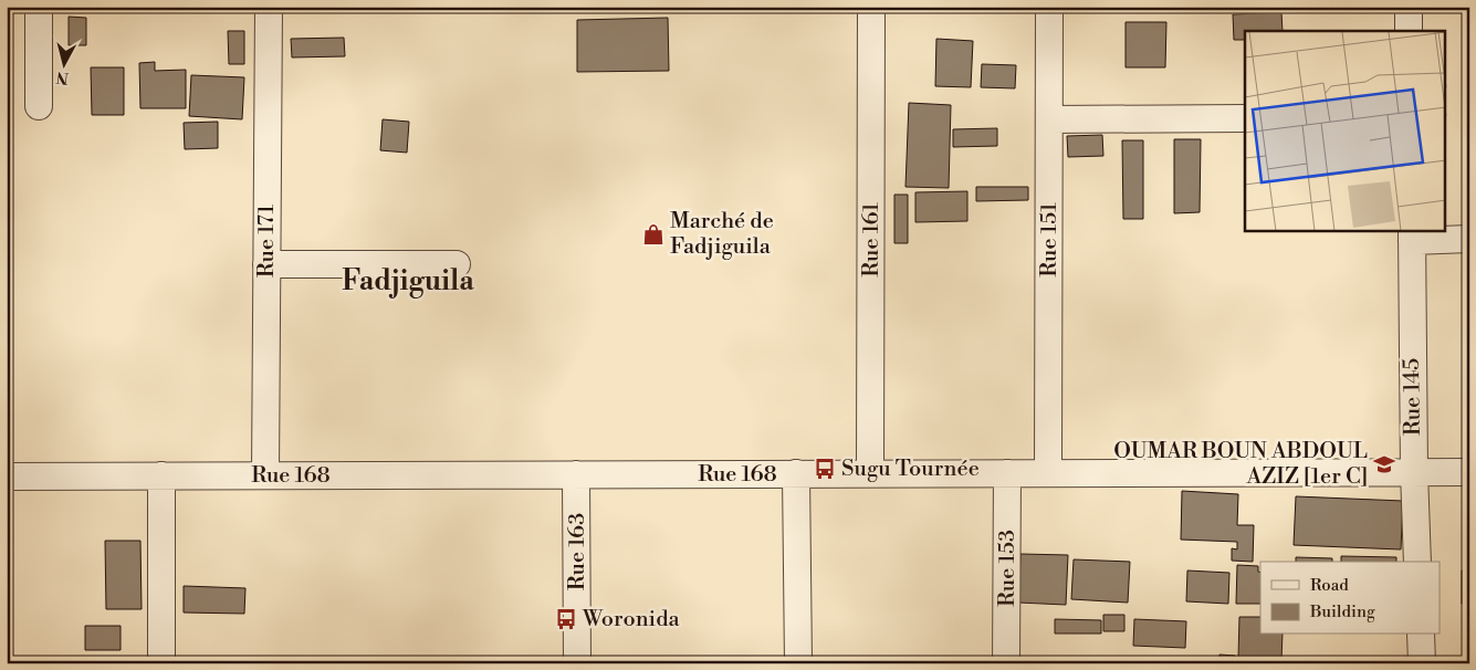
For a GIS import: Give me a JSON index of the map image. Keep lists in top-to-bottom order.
{
  "streets": {
    "street": [
      "Rue 161",
      "Rue 151",
      "Rue 171",
      "Rue 145",
      "Rue 168",
      "Rue 163",
      "Rue 153"
    ]
  },
  "crossings": [
    ["Rue 161", "Rue 168"],
    ["Rue 151", "Rue 168"],
    ["Rue 171", "Rue 168"],
    ["Rue 145", "Rue 168"],
    ["Rue 168", "Rue 163"],
    ["Rue 168", "Rue 153"]
  ],
  "districts": ["Fadjiguila"],
  "places": {
    "shop": ["Marché de Fadjiguila"],
    "school or university": ["OUMAR BOUN ABDOUL AZIZ [1er C]"],
    "bus stop": ["Sugu Tournée", "Woronida"]
  },
  "legend": ["Road", "Building"],
  "north": "bottom"
}
